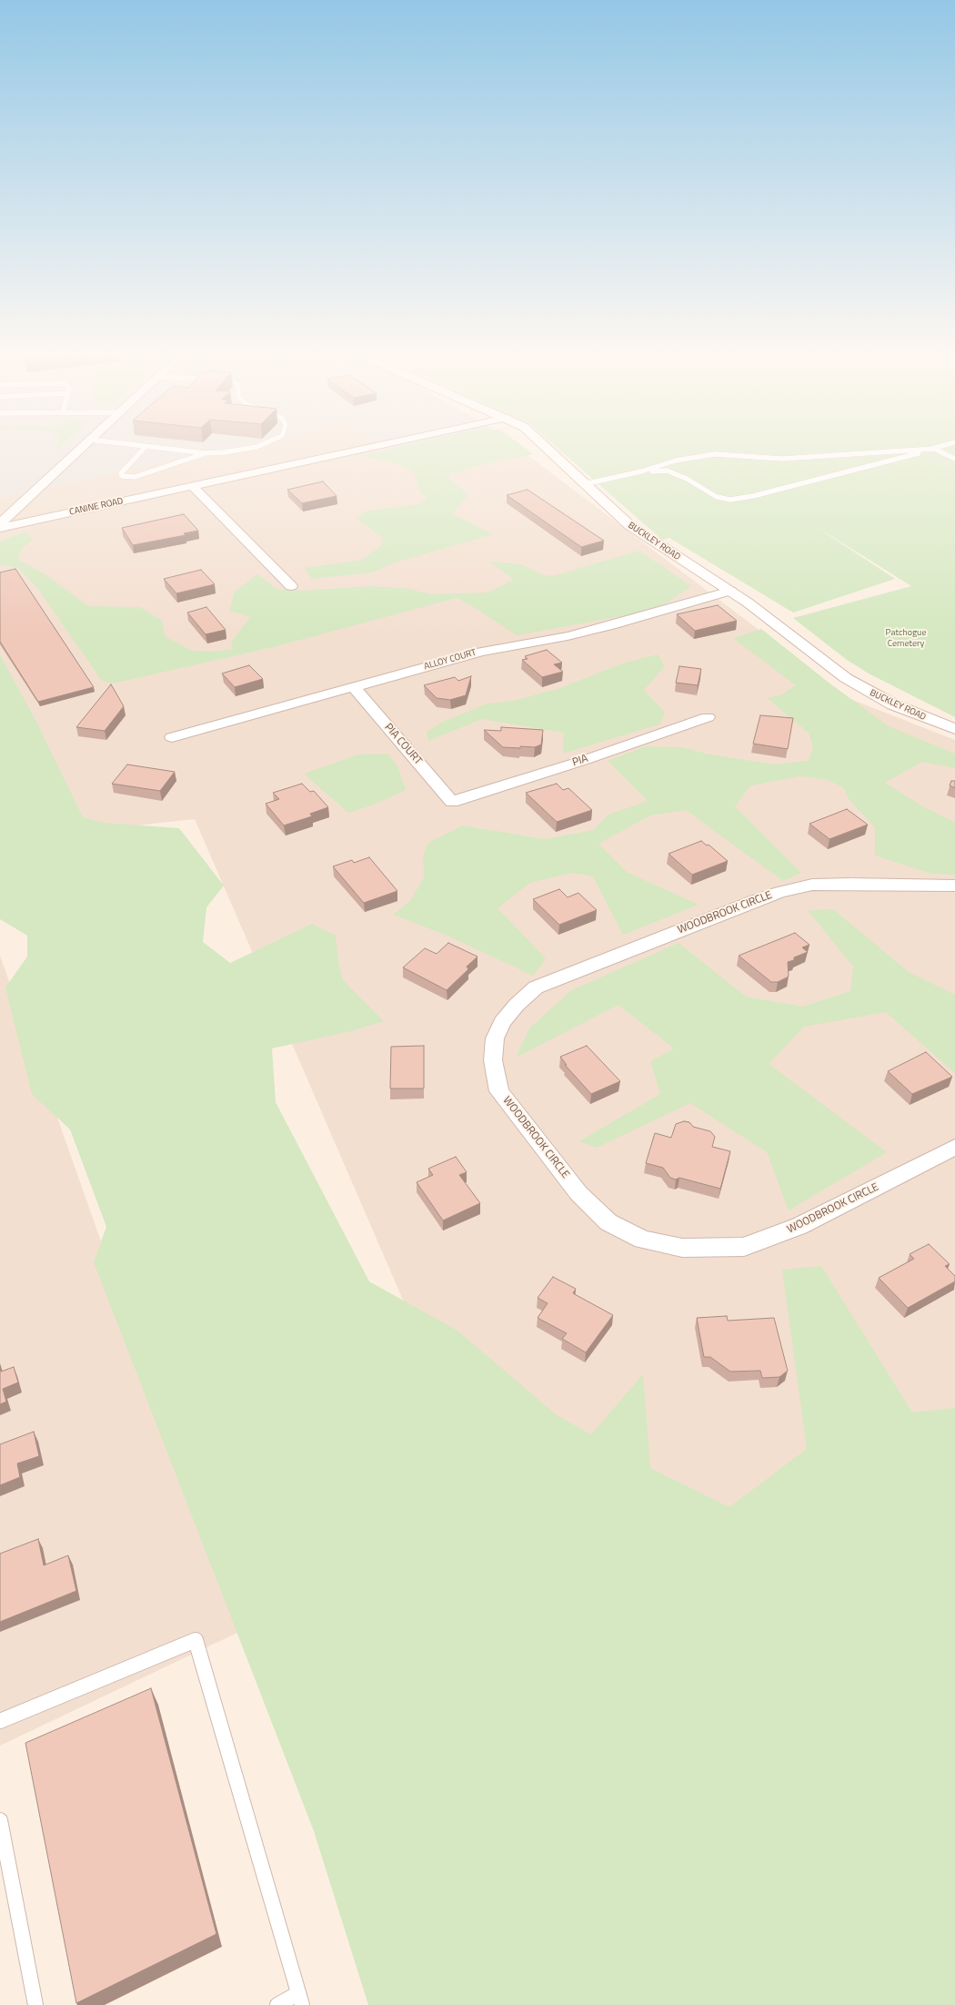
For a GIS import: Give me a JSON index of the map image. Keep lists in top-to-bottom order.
{
  "streets": {
    "street": [
      "CANINE ROAD",
      "BUCKLEY ROAD",
      "ALLOY COURT",
      "PIA COURT",
      "PIA",
      "WOODBROOK CIRCLE"
    ]
  },
  "crossings": [
    ["BUCKLEY ROAD", "ALLOY COURT"],
    ["ALLOY COURT", "PIA COURT"],
    ["PIA COURT", "PIA"]
  ],
  "parks": ["Patchogue Cemetery"]
}
